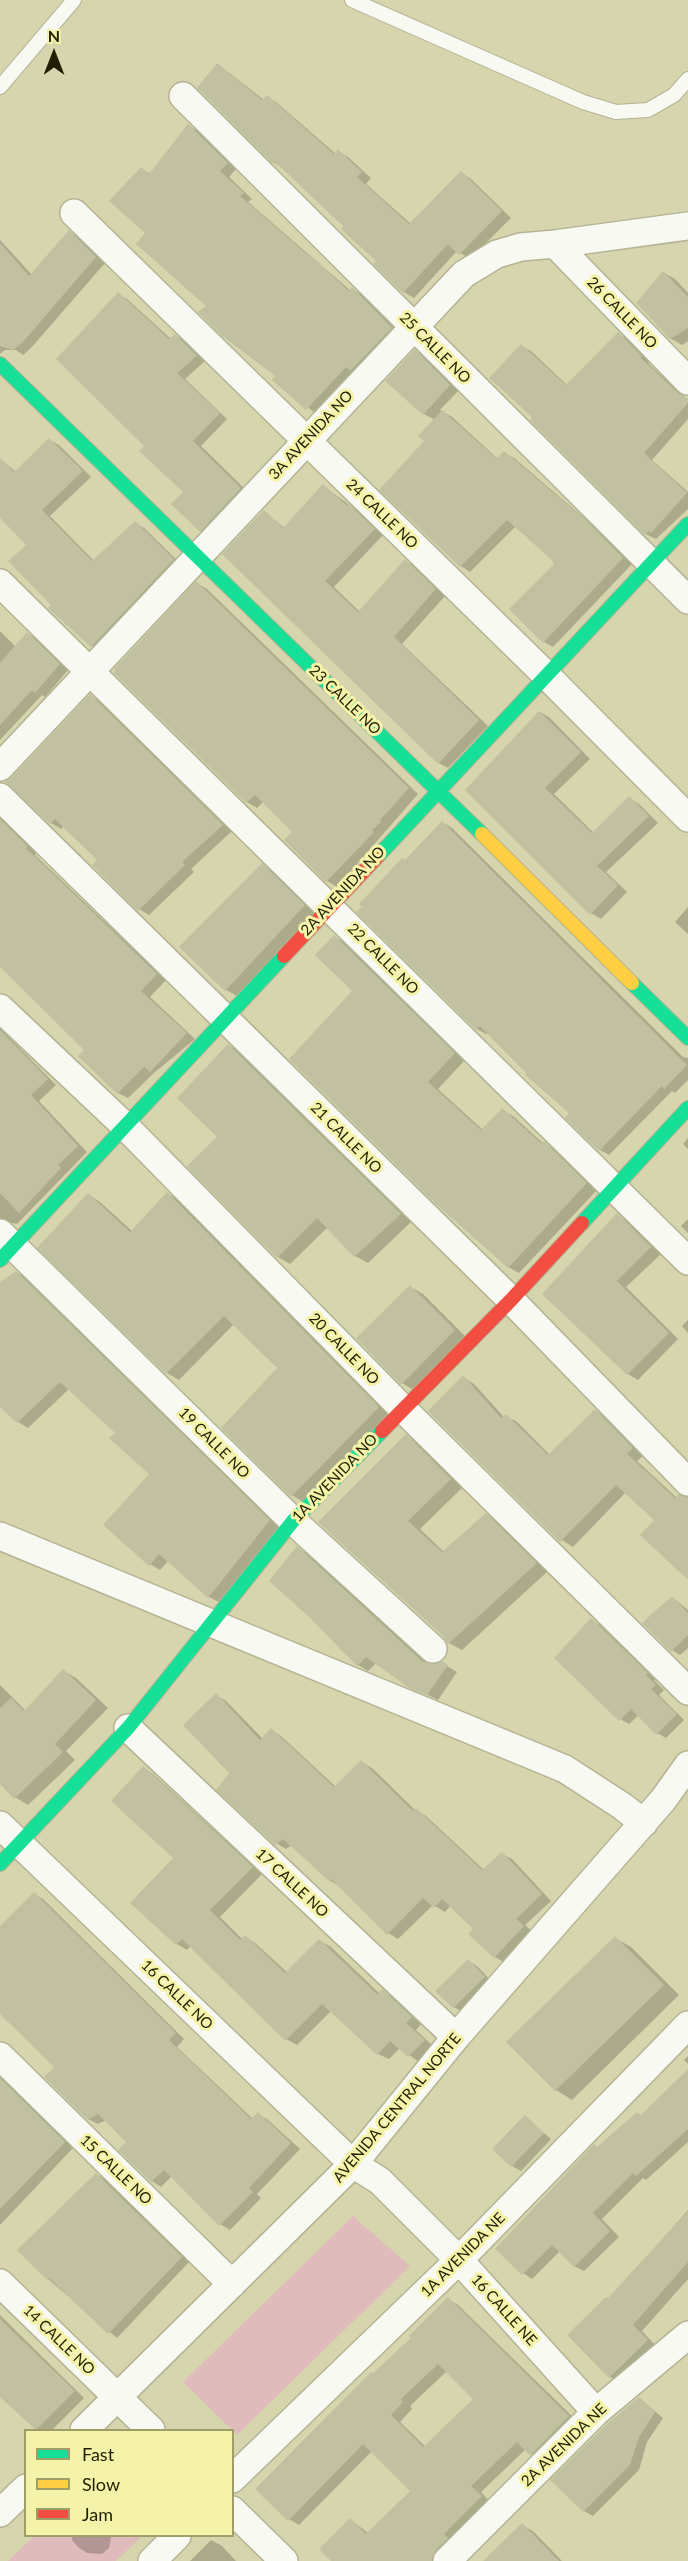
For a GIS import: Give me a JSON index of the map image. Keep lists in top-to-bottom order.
{
  "streets": {
    "street": [
      "26 CALLE NO",
      "25 CALLE NO",
      "3A AVENIDA NO",
      "24 CALLE NO",
      "23 CALLE NO",
      "2A AVENIDA NO",
      "22 CALLE NO",
      "21 CALLE NO",
      "20 CALLE NO",
      "19 CALLE NO",
      "1A AVENIDA NO",
      "17 CALLE NO",
      "16 CALLE NO",
      "AVENIDA CENTRAL NORTE",
      "15 CALLE NO",
      "1A AVENIDA NE",
      "16 CALLE NE",
      "14 CALLE NO",
      "2A AVENIDA NE"
    ]
  },
  "crossings": [
    ["26 CALLE NO", "3A AVENIDA NO"],
    ["25 CALLE NO", "3A AVENIDA NO"],
    ["25 CALLE NO", "2A AVENIDA NO"],
    ["3A AVENIDA NO", "24 CALLE NO"],
    ["3A AVENIDA NO", "23 CALLE NO"],
    ["3A AVENIDA NO", "22 CALLE NO"],
    ["24 CALLE NO", "2A AVENIDA NO"],
    ["23 CALLE NO", "2A AVENIDA NO"],
    ["2A AVENIDA NO", "22 CALLE NO"],
    ["2A AVENIDA NO", "21 CALLE NO"],
    ["2A AVENIDA NO", "20 CALLE NO"],
    ["2A AVENIDA NO", "19 CALLE NO"],
    ["22 CALLE NO", "1A AVENIDA NO"],
    ["21 CALLE NO", "1A AVENIDA NO"],
    ["20 CALLE NO", "1A AVENIDA NO"],
    ["19 CALLE NO", "1A AVENIDA NO"],
    ["1A AVENIDA NO", "17 CALLE NO"],
    ["1A AVENIDA NO", "16 CALLE NO"],
    ["17 CALLE NO", "AVENIDA CENTRAL NORTE"],
    ["16 CALLE NO", "AVENIDA CENTRAL NORTE"],
    ["16 CALLE NO", "16 CALLE NE"],
    ["AVENIDA CENTRAL NORTE", "15 CALLE NO"],
    ["AVENIDA CENTRAL NORTE", "16 CALLE NE"],
    ["AVENIDA CENTRAL NORTE", "14 CALLE NO"],
    ["1A AVENIDA NE", "16 CALLE NE"],
    ["16 CALLE NE", "2A AVENIDA NE"]
  ],
  "legend": ["Fast", "Slow", "Jam"],
  "north": "top"
}
